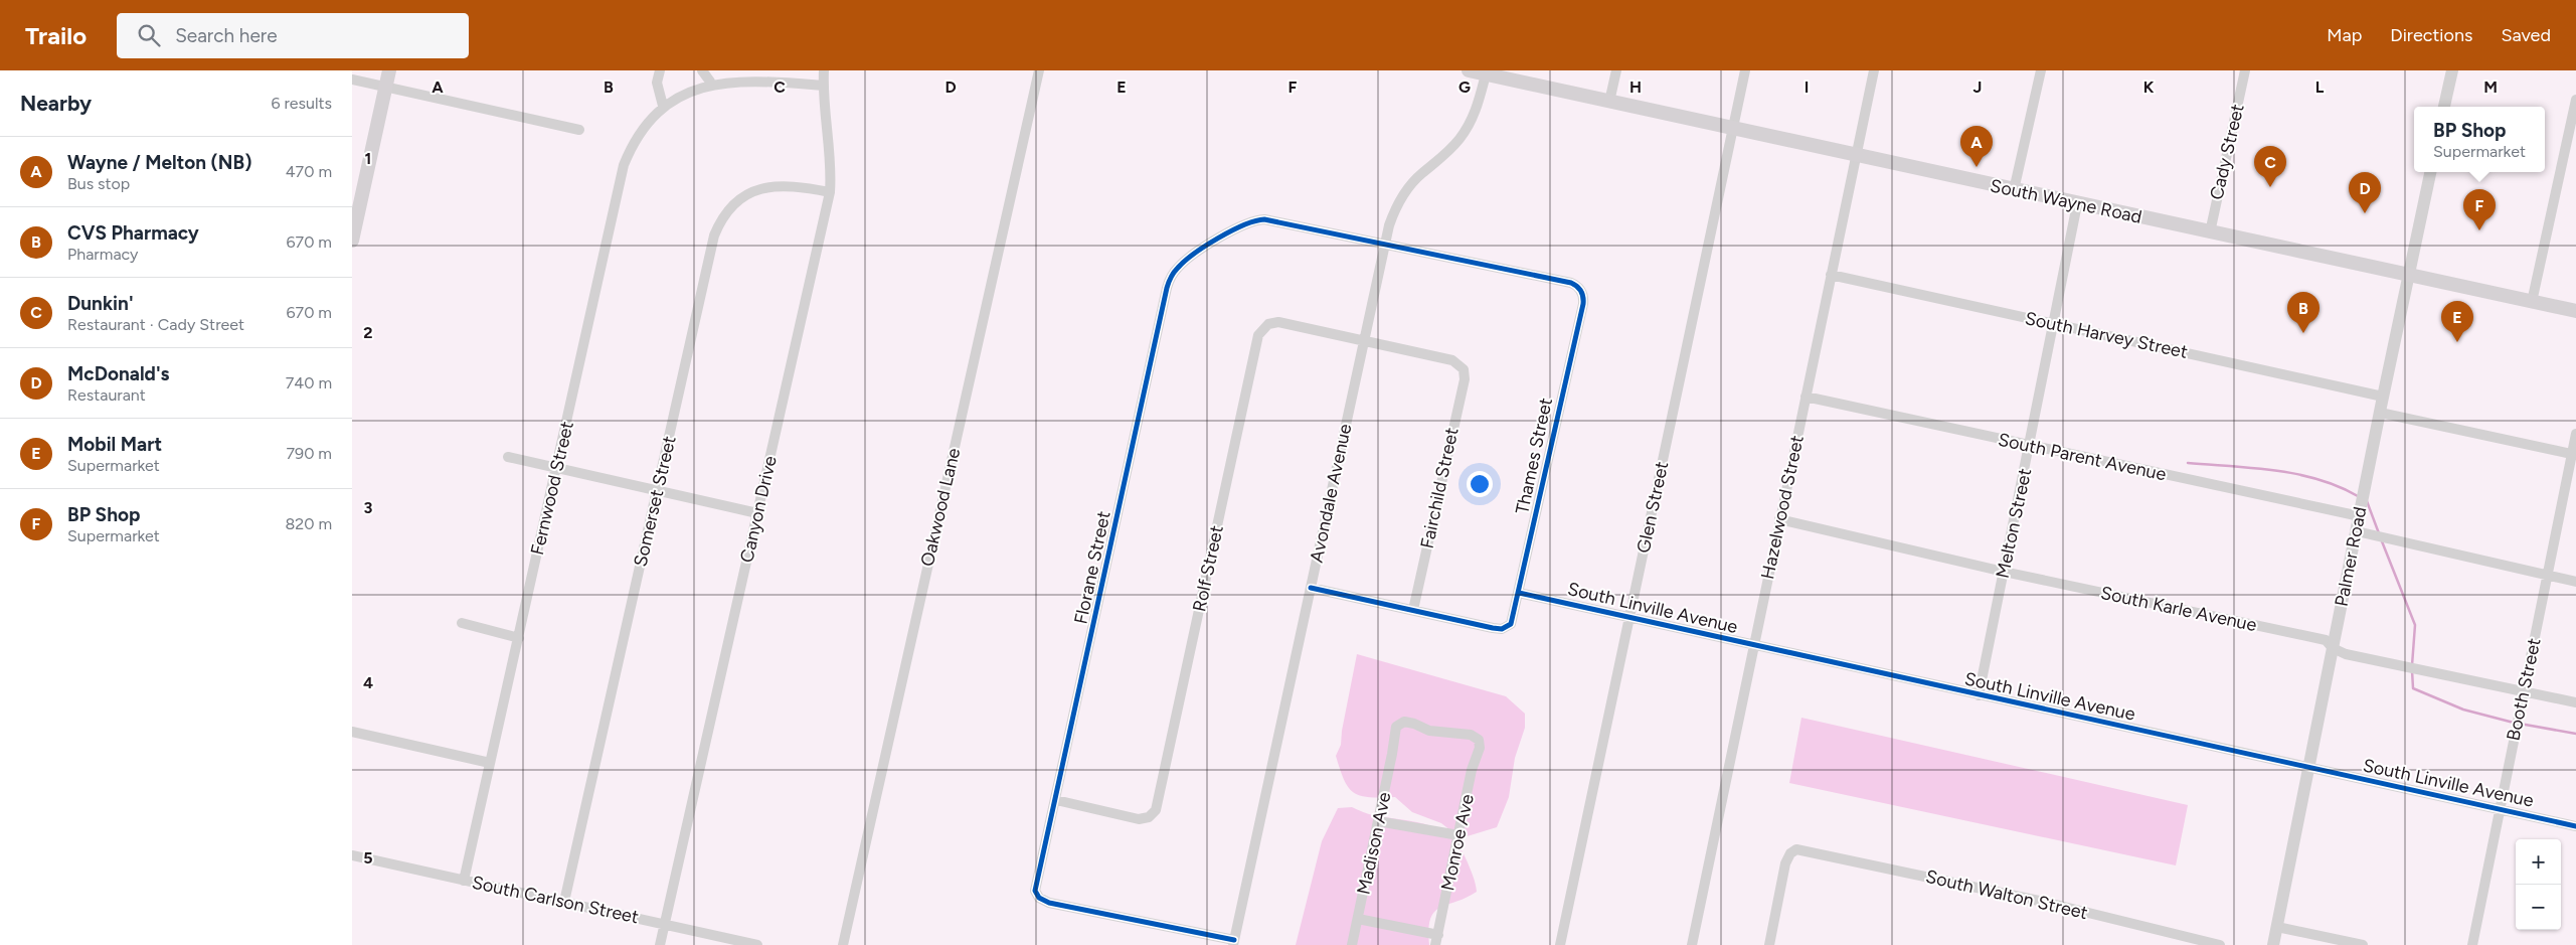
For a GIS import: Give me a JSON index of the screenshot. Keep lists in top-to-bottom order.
{
  "streets": {
    "main road": ["South Wayne Road"],
    "street": [
      "Cady Street",
      "South Harvey Street",
      "Thames Street",
      "South Parent Avenue",
      "Fernwood Street",
      "Fairchild Street",
      "Avondale Avenue",
      "Somerset Street",
      "Oakwood Lane",
      "Glen Street",
      "Hazelwood Street",
      "Canyon Drive",
      "Melton Street",
      "Palmer Road",
      "Florane Street",
      "Rolf Street",
      "South Linville Avenue",
      "South Karle Avenue",
      "Booth Street",
      "Monroe Ave",
      "Madison Ave",
      "South Walton Street",
      "South Carlson Street"
    ]
  },
  "crossings": [
    ["Cady Street", "South Wayne Road"],
    ["South Wayne Road", "Avondale Avenue"],
    ["South Wayne Road", "Glen Street"],
    ["South Wayne Road", "Hazelwood Street"],
    ["South Wayne Road", "Melton Street"],
    ["South Wayne Road", "Palmer Road"],
    ["South Harvey Street", "Hazelwood Street"],
    ["South Harvey Street", "Melton Street"],
    ["South Harvey Street", "Palmer Road"],
    ["Thames Street", "Fairchild Street"],
    ["Thames Street", "Avondale Avenue"],
    ["Thames Street", "Florane Street"],
    ["Thames Street", "South Linville Avenue"],
    ["South Parent Avenue", "Hazelwood Street"],
    ["South Parent Avenue", "Melton Street"],
    ["South Parent Avenue", "Palmer Road"],
    ["Fernwood Street", "Canyon Drive"],
    ["Fernwood Street", "South Carlson Street"],
    ["Fairchild Street", "Avondale Avenue"],
    ["Fairchild Street", "Rolf Street"],
    ["Avondale Avenue", "Florane Street"],
    ["Avondale Avenue", "Rolf Street"],
    ["Somerset Street", "Canyon Drive"],
    ["Somerset Street", "South Carlson Street"],
    ["Glen Street", "South Linville Avenue"],
    ["Hazelwood Street", "South Linville Avenue"],
    ["Hazelwood Street", "South Karle Avenue"],
    ["Canyon Drive", "South Carlson Street"],
    ["Melton Street", "South Linville Avenue"],
    ["Melton Street", "South Karle Avenue"],
    ["Palmer Road", "South Linville Avenue"],
    ["Palmer Road", "South Karle Avenue"],
    ["Florane Street", "Rolf Street"],
    ["South Linville Avenue", "Booth Street"],
    ["South Karle Avenue", "Booth Street"],
    ["Monroe Ave", "Madison Ave"]
  ],
  "page": {
    "header": "Trailo",
    "search": "Search here",
    "nav": ["Map", "Directions", "Saved"],
    "heading": ["Nearby", "6 results"],
    "popup": ["BP Shop", "Supermarket"],
    "pins": [
      "A",
      "C",
      "D",
      "F",
      "B",
      "E"
    ],
    "list": [
      {
        "mark": "A",
        "name": "Wayne / Melton (NB)",
        "note": "Bus stop",
        "value": "470 m"
      },
      {
        "mark": "B",
        "name": "CVS Pharmacy",
        "note": "Pharmacy",
        "value": "670 m"
      },
      {
        "mark": "C",
        "name": "Dunkin'",
        "note": "Restaurant · Cady Street",
        "value": "670 m"
      },
      {
        "mark": "D",
        "name": "McDonald's",
        "note": "Restaurant",
        "value": "740 m"
      },
      {
        "mark": "E",
        "name": "Mobil Mart",
        "note": "Supermarket",
        "value": "790 m"
      },
      {
        "mark": "F",
        "name": "BP Shop",
        "note": "Supermarket",
        "value": "820 m"
      }
    ],
    "map_buttons": ["+", "−"]
  },
  "grid": {
    "columns": [
      "A",
      "B",
      "C",
      "D",
      "E",
      "F",
      "G",
      "H",
      "I",
      "J",
      "K",
      "L",
      "M"
    ],
    "rows": [
      "1",
      "2",
      "3",
      "4",
      "5"
    ]
  }
}
